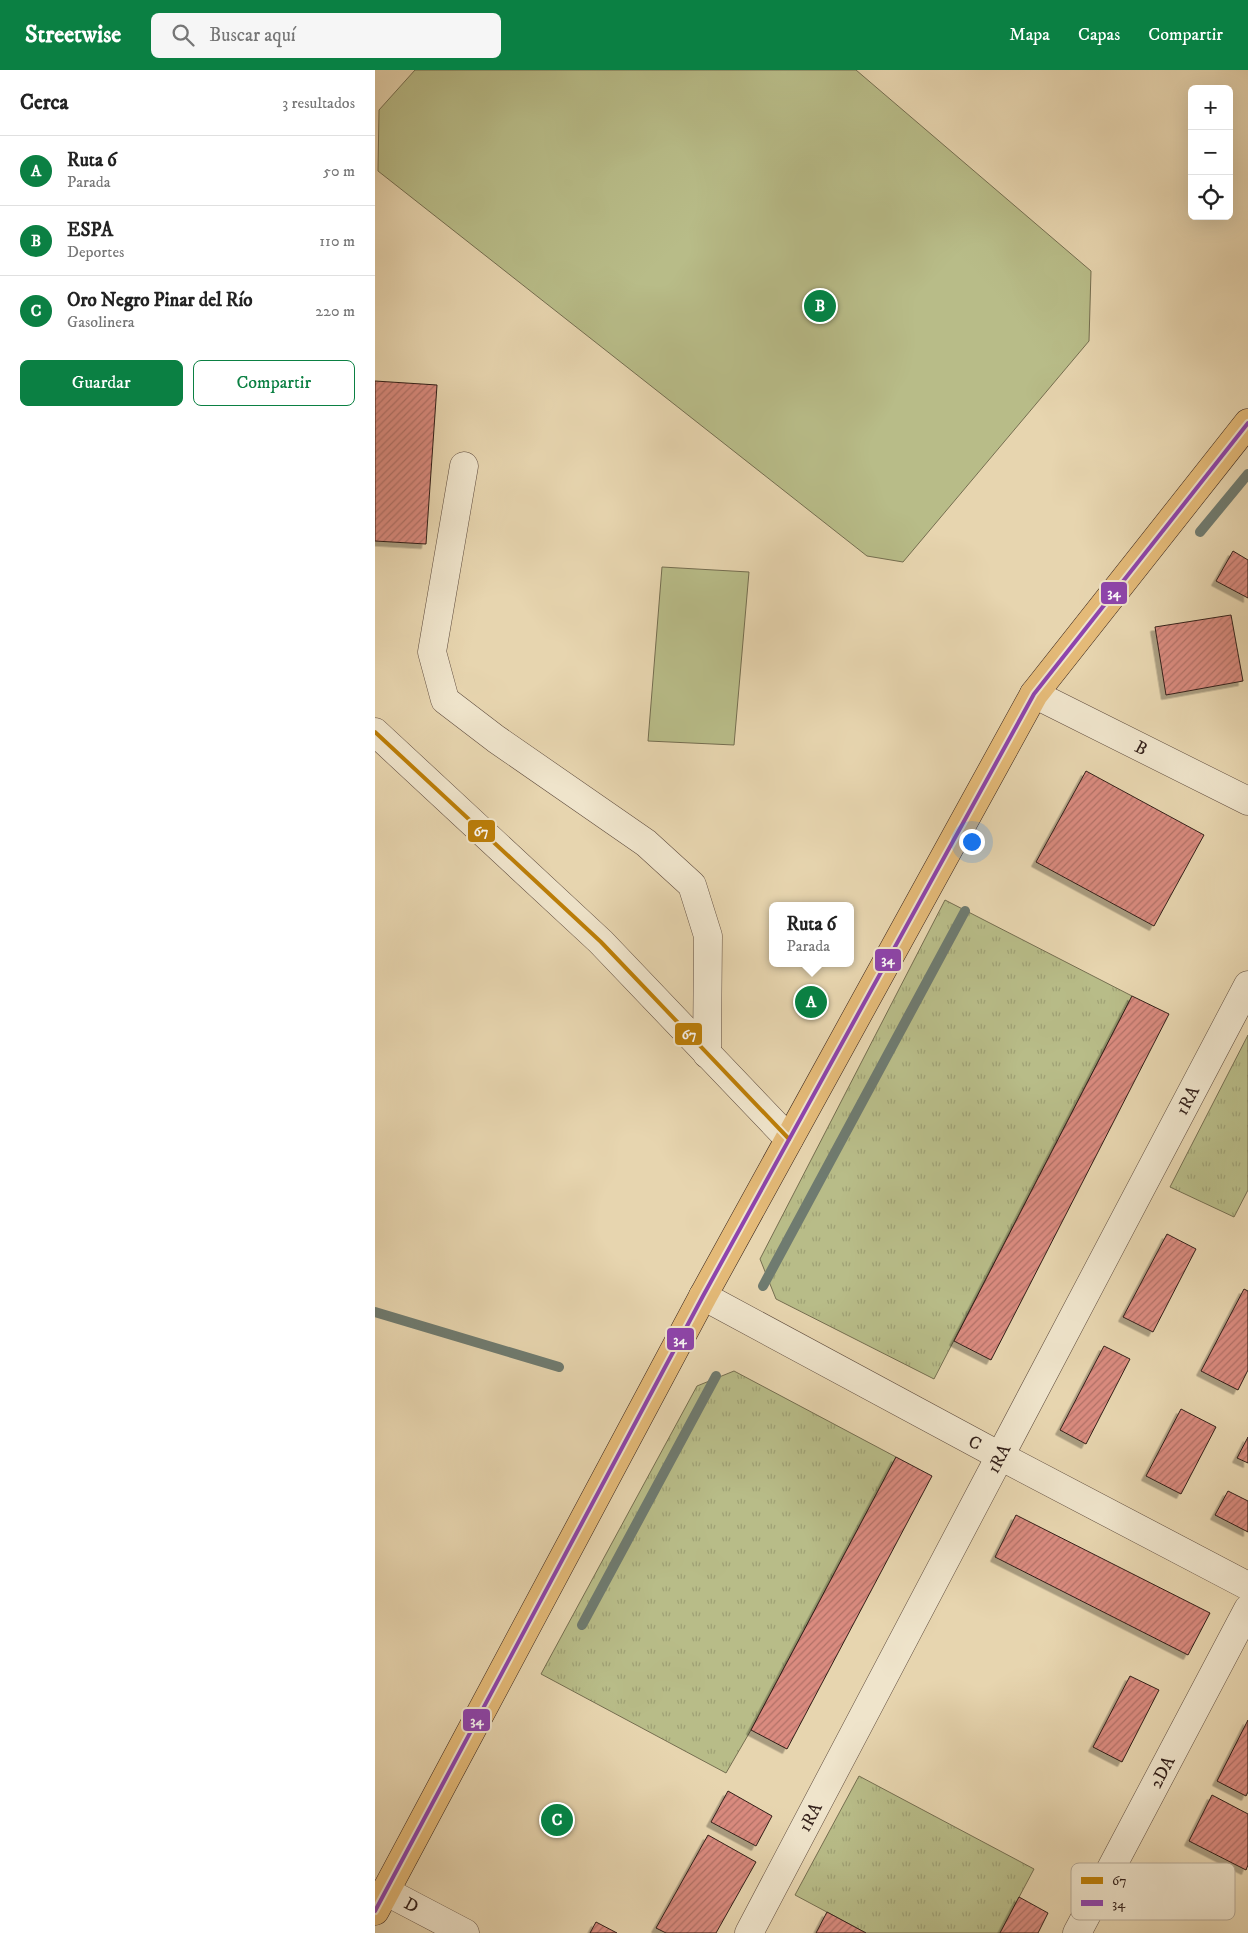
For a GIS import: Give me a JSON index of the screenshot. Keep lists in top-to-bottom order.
{
  "streets": {
    "street": [
      "B",
      "1RA",
      "C",
      "2DA",
      "D"
    ]
  },
  "crossings": [
    ["1RA", "C"]
  ],
  "lines": ["transit line 34", "transit line 67"],
  "legend": ["67", "34"],
  "page": {
    "header": "Streetwise",
    "search": "Buscar aquí",
    "nav": ["Mapa", "Capas", "Compartir"],
    "heading": ["Cerca", "3 resultados"],
    "map_buttons": ["+", "−"],
    "list": [
      {
        "mark": "A",
        "name": "Ruta 6",
        "note": "Parada",
        "value": "50 m"
      },
      {
        "mark": "B",
        "name": "ESPA",
        "note": "Deportes",
        "value": "110 m"
      },
      {
        "mark": "C",
        "name": "Oro Negro Pinar del Río",
        "note": "Gasolinera",
        "value": "220 m"
      }
    ],
    "pins": ["B", "A", "C"],
    "buttons": ["Guardar", "Compartir"],
    "popup": ["Ruta 6", "Parada"]
  }
}
